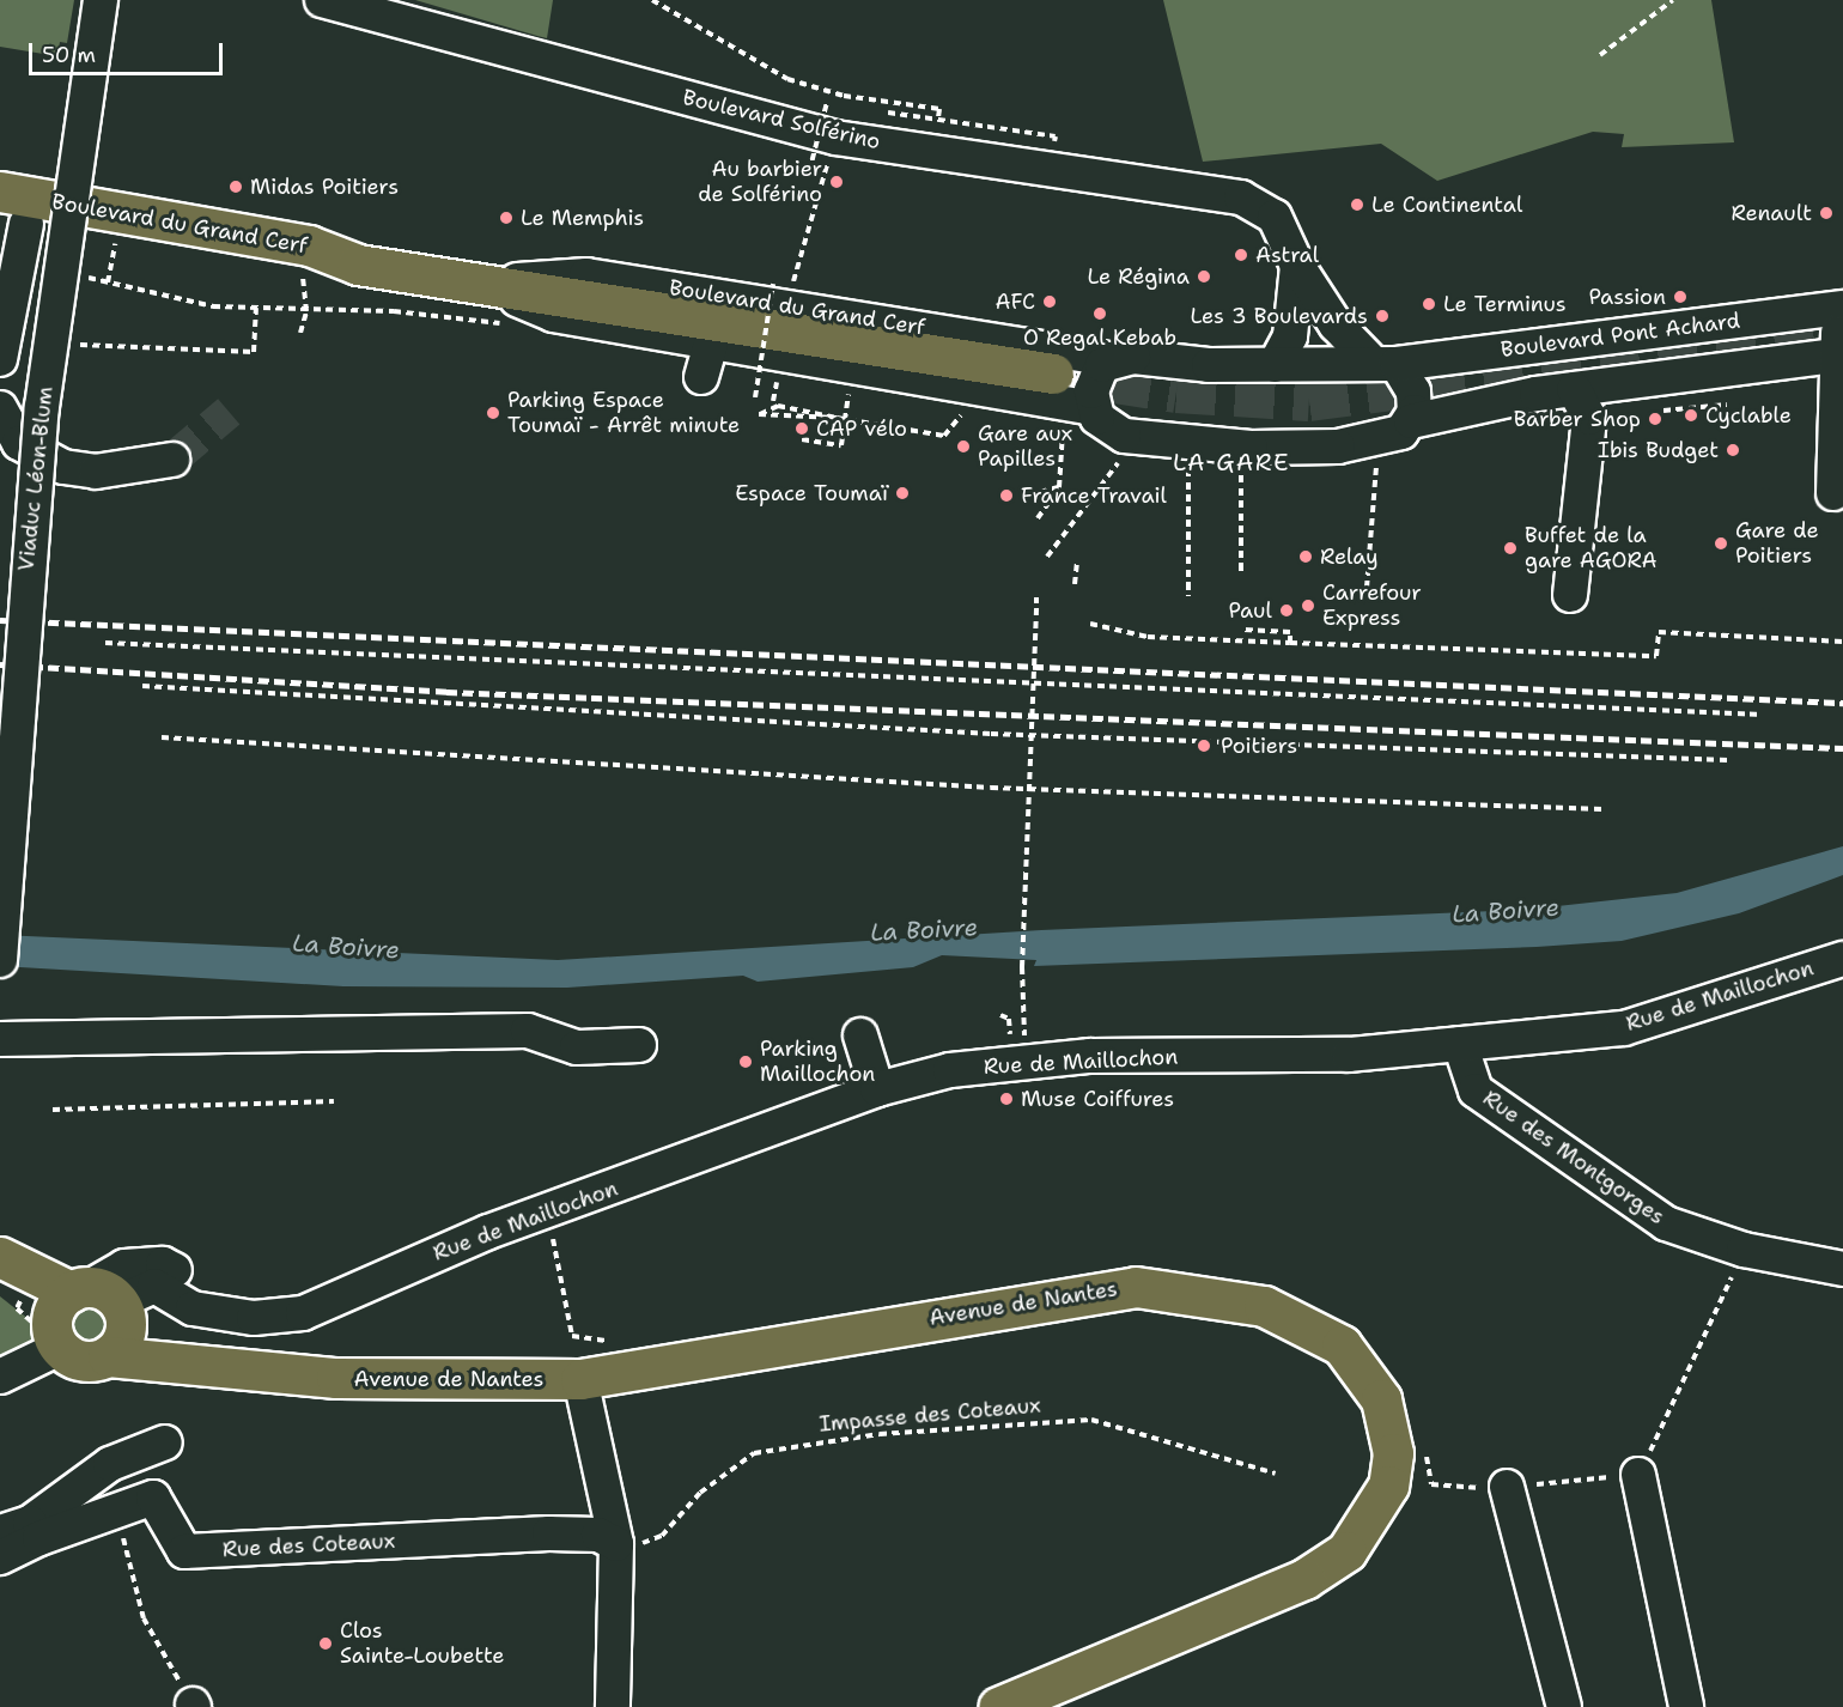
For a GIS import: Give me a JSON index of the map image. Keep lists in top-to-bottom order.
{
  "streets": {
    "main road": ["Boulevard du Grand Cerf", "Avenue de Nantes"],
    "street": [
      "Boulevard Solférino",
      "Boulevard Pont Achard",
      "Viaduc Léon-Blum",
      "Rue de Maillochon",
      "Rue des Montgorges",
      "Rue des Coteaux"
    ],
    "path": ["Impasse des Coteaux"]
  },
  "crossings": [
    ["Boulevard Solférino", "Boulevard Pont Achard"],
    ["Boulevard du Grand Cerf", "Boulevard Pont Achard"],
    ["Rue de Maillochon", "Rue des Montgorges"],
    ["Rue de Maillochon", "Avenue de Nantes"],
    ["Impasse des Coteaux", "Rue des Coteaux"]
  ],
  "districts": ["LA GARE"],
  "water": ["La Boivre"],
  "places": [
    "Au barbier de Solférino",
    "Midas Poitiers",
    "Le Continental",
    "Renault",
    "Le Memphis",
    "Astral",
    "Le Régina",
    "Passion",
    "AFC",
    "Le Terminus",
    "O Regal Kebab",
    "Les 3 Boulevards",
    "Parking Espace Toumaï - Arrêt minute",
    "Cyclable",
    "Barber Shop",
    "CAP vélo",
    "Gare aux Papilles",
    "Ibis Budget",
    "Espace Toumaï",
    "France Travail",
    "Gare de Poitiers",
    "Buffet de la gare AGORA",
    "Relay",
    "Carrefour Express",
    "Paul",
    "Poitiers",
    "Parking Maillochon",
    "Muse Coiffures",
    "Clos Sainte-Loubette"
  ],
  "scale_bar": "50 m"
}
